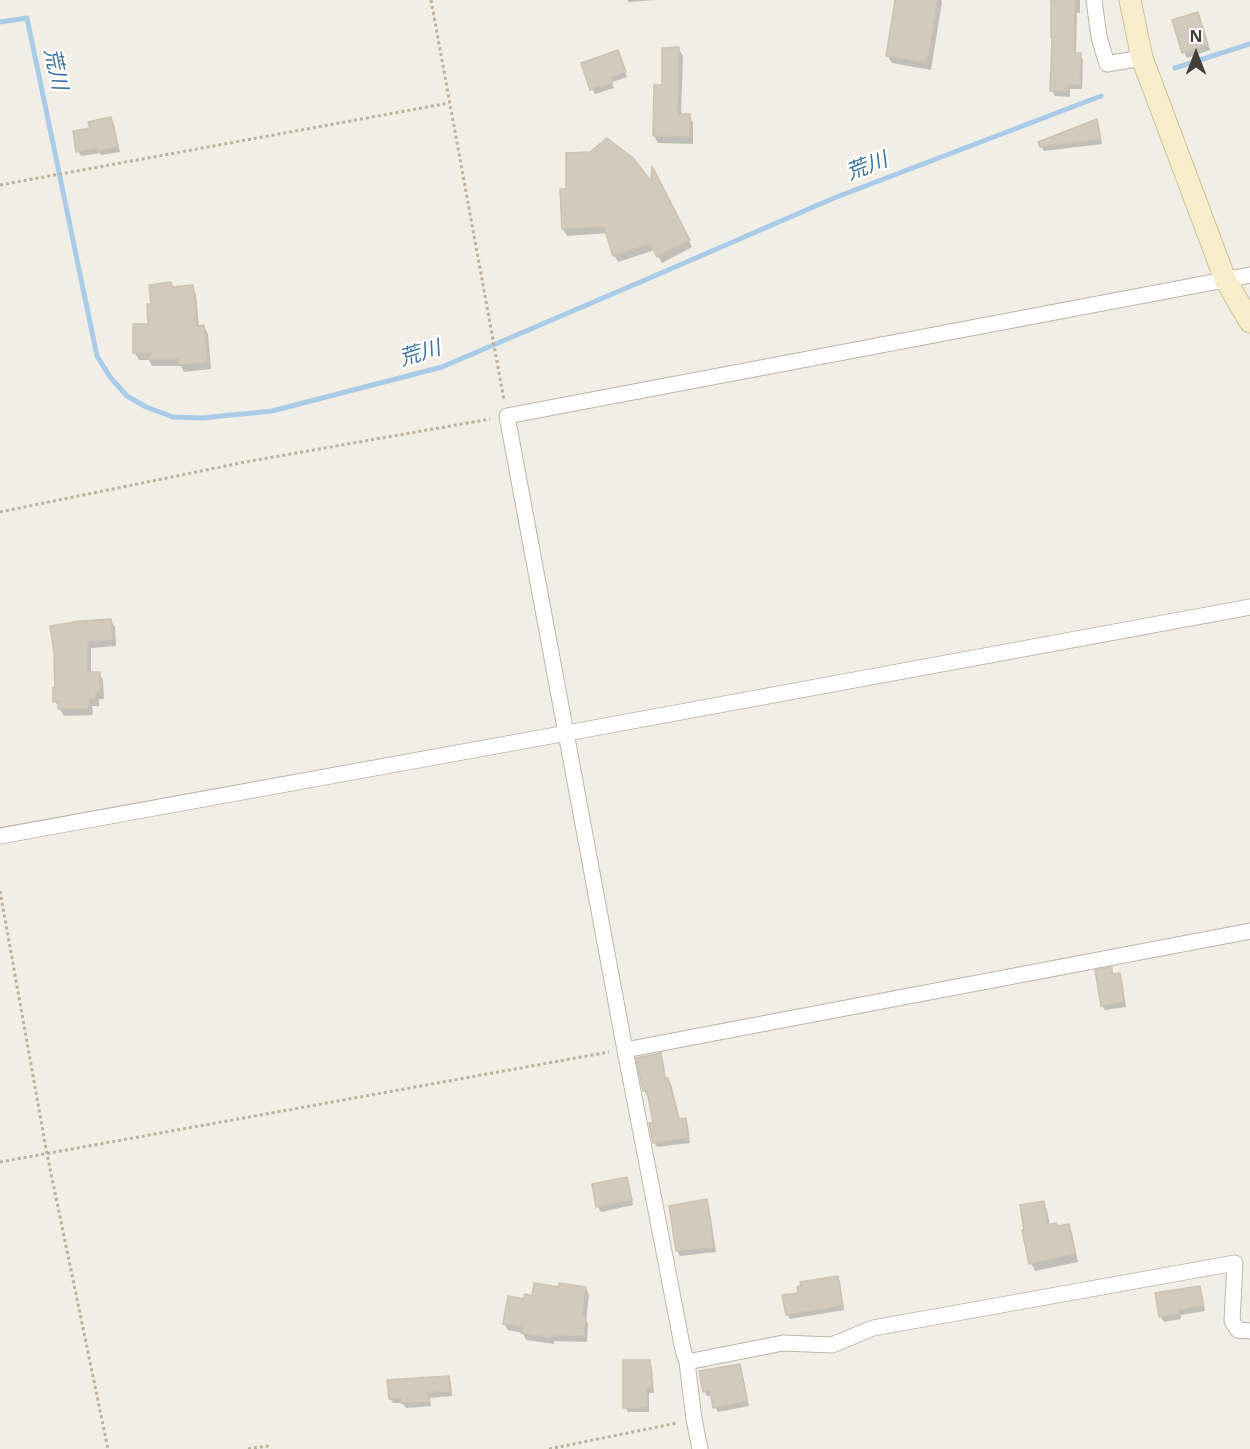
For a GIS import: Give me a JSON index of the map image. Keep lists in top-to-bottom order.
{
  "water": ["荒川"],
  "north": "top"
}
